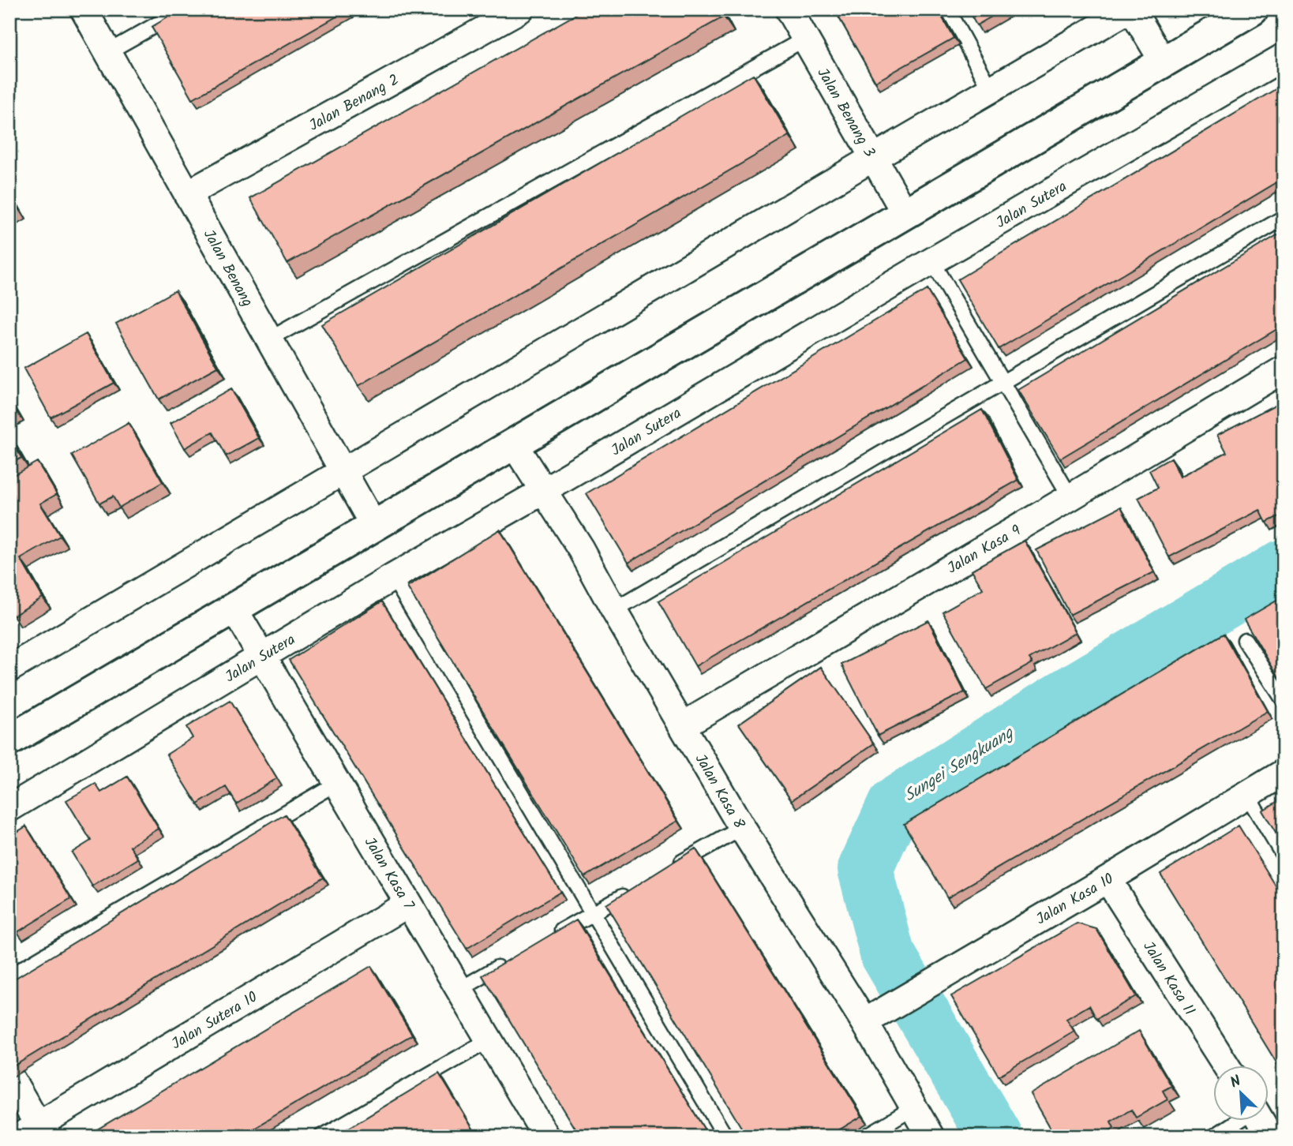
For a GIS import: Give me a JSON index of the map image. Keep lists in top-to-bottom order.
{
  "streets": {
    "street": [
      "Jalan Benang 2",
      "Jalan Benang 3",
      "Jalan Sutera",
      "Jalan Benang",
      "Jalan Kasa 9",
      "Jalan Kasa 8",
      "Jalan Kasa 7",
      "Jalan Kasa 10",
      "Jalan Kasa 11",
      "Jalan Sutera 10"
    ]
  },
  "crossings": [
    ["Jalan Benang 2", "Jalan Benang"],
    ["Jalan Sutera", "Jalan Kasa 8"],
    ["Jalan Sutera", "Jalan Kasa 7"],
    ["Jalan Kasa 9", "Jalan Kasa 8"],
    ["Jalan Kasa 8", "Jalan Kasa 10"],
    ["Jalan Kasa 7", "Jalan Sutera 10"],
    ["Jalan Kasa 10", "Jalan Kasa 11"]
  ],
  "water": ["Sungei Sengkuang"],
  "north": "top left"
}
